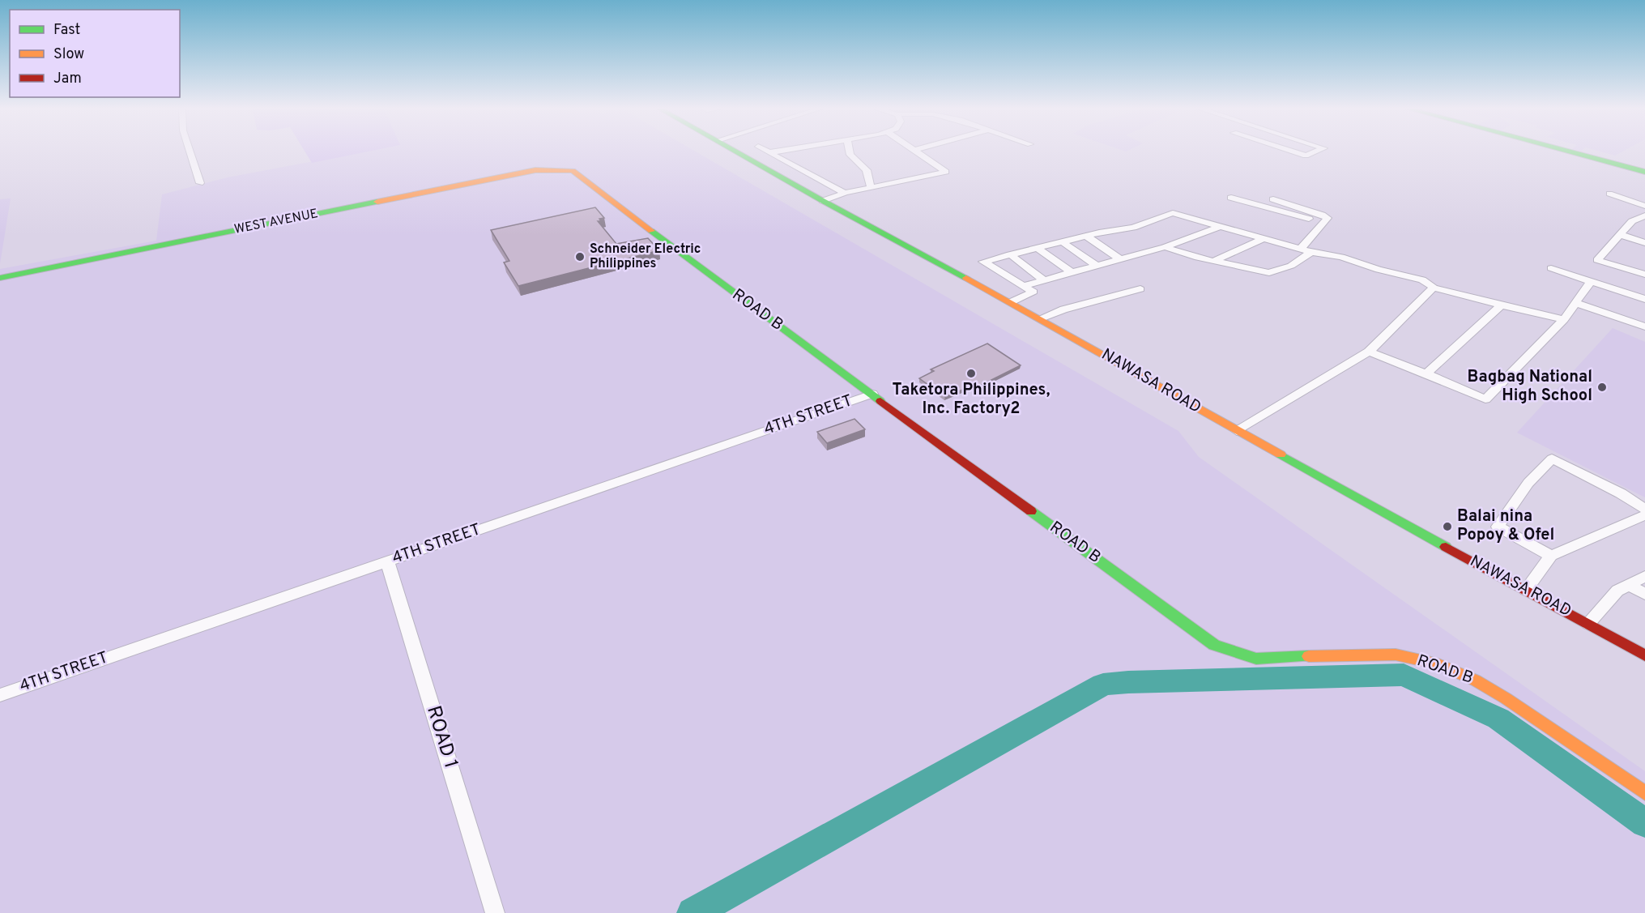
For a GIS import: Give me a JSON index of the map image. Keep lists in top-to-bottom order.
{
  "streets": {
    "street": [
      "WEST AVENUE",
      "ROAD B",
      "NAWASA ROAD",
      "4TH STREET",
      "ROAD 1"
    ]
  },
  "crossings": [
    ["WEST AVENUE", "ROAD B"],
    ["ROAD B", "4TH STREET"],
    ["4TH STREET", "ROAD 1"]
  ],
  "places": [
    "Schneider Electric Philippines",
    "Taketora Philippines, Inc. Factory2",
    "Bagbag National High School",
    "Balai nina Popoy & Ofel"
  ],
  "legend": ["Fast", "Slow", "Jam"]
}
